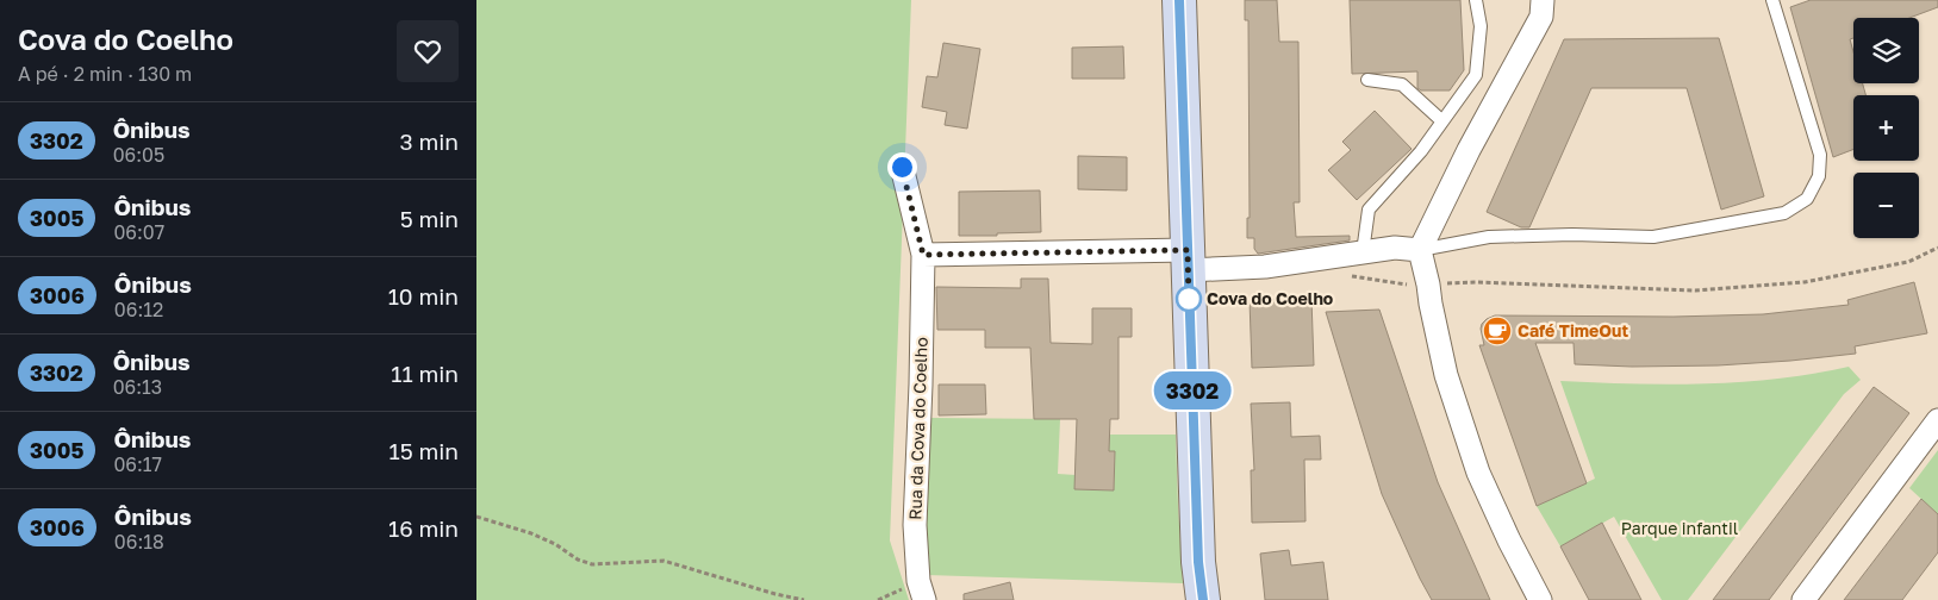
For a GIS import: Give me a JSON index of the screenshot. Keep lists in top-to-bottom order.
{
  "streets": {
    "street": ["Rua da Cova do Coelho"]
  },
  "parks": ["Parque infantil"],
  "places": {
    "other": ["Cova do Coelho"],
    "cafe": ["Café TimeOut"]
  },
  "lines": ["bus line 3302"],
  "page": {
    "heading": ["Cova do Coelho", "A pé · 2 min · 130 m"],
    "on_map": "3302",
    "map_buttons": ["+", "−"],
    "list": [
      {
        "mark": "3302",
        "name": "Ônibus",
        "note": "06:05",
        "value": "3 min"
      },
      {
        "mark": "3005",
        "name": "Ônibus",
        "note": "06:07",
        "value": "5 min"
      },
      {
        "mark": "3006",
        "name": "Ônibus",
        "note": "06:12",
        "value": "10 min"
      },
      {
        "mark": "3302",
        "name": "Ônibus",
        "note": "06:13",
        "value": "11 min"
      },
      {
        "mark": "3005",
        "name": "Ônibus",
        "note": "06:17",
        "value": "15 min"
      },
      {
        "mark": "3006",
        "name": "Ônibus",
        "note": "06:18",
        "value": "16 min"
      }
    ]
  }
}
